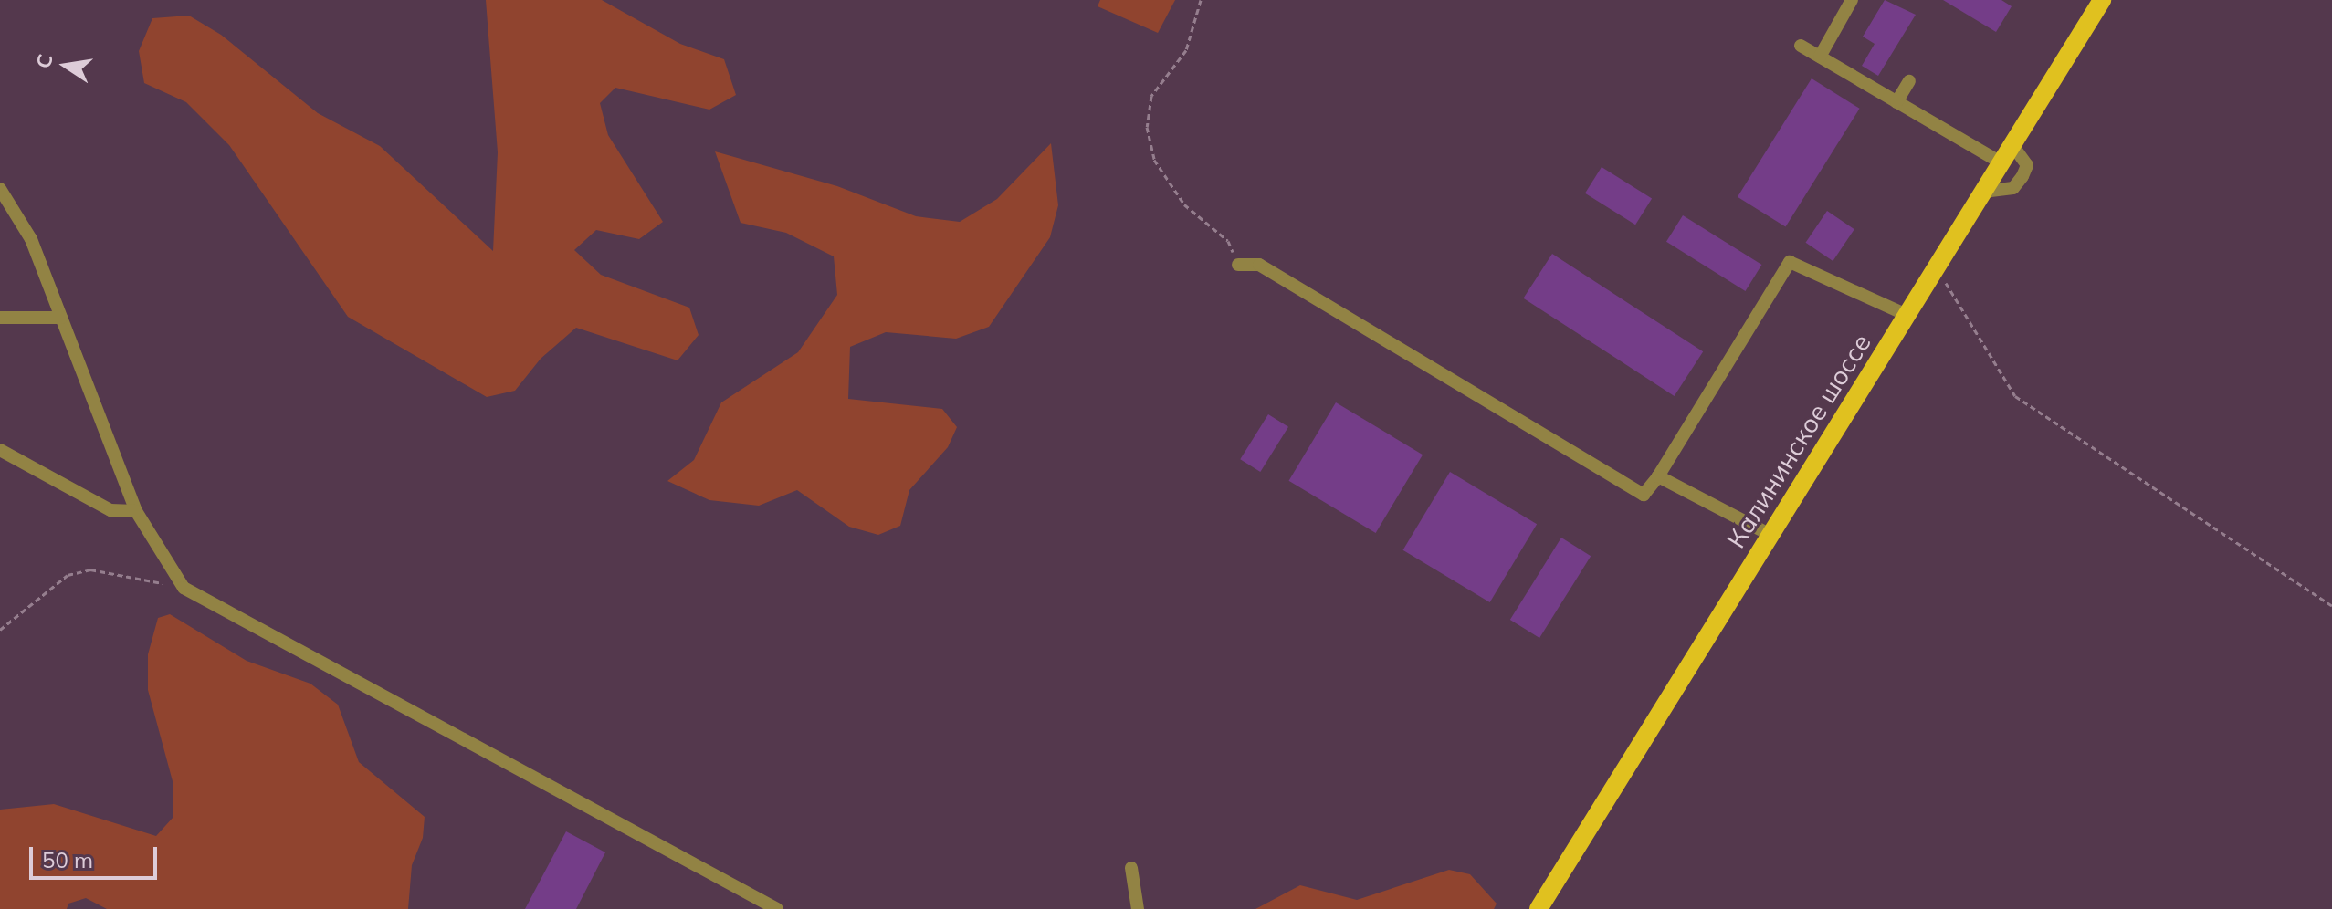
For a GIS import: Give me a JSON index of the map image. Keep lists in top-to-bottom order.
{
  "streets": {
    "main road": ["Калининское шоссе"]
  },
  "scale_bar": "50 m",
  "north": "left"
}
